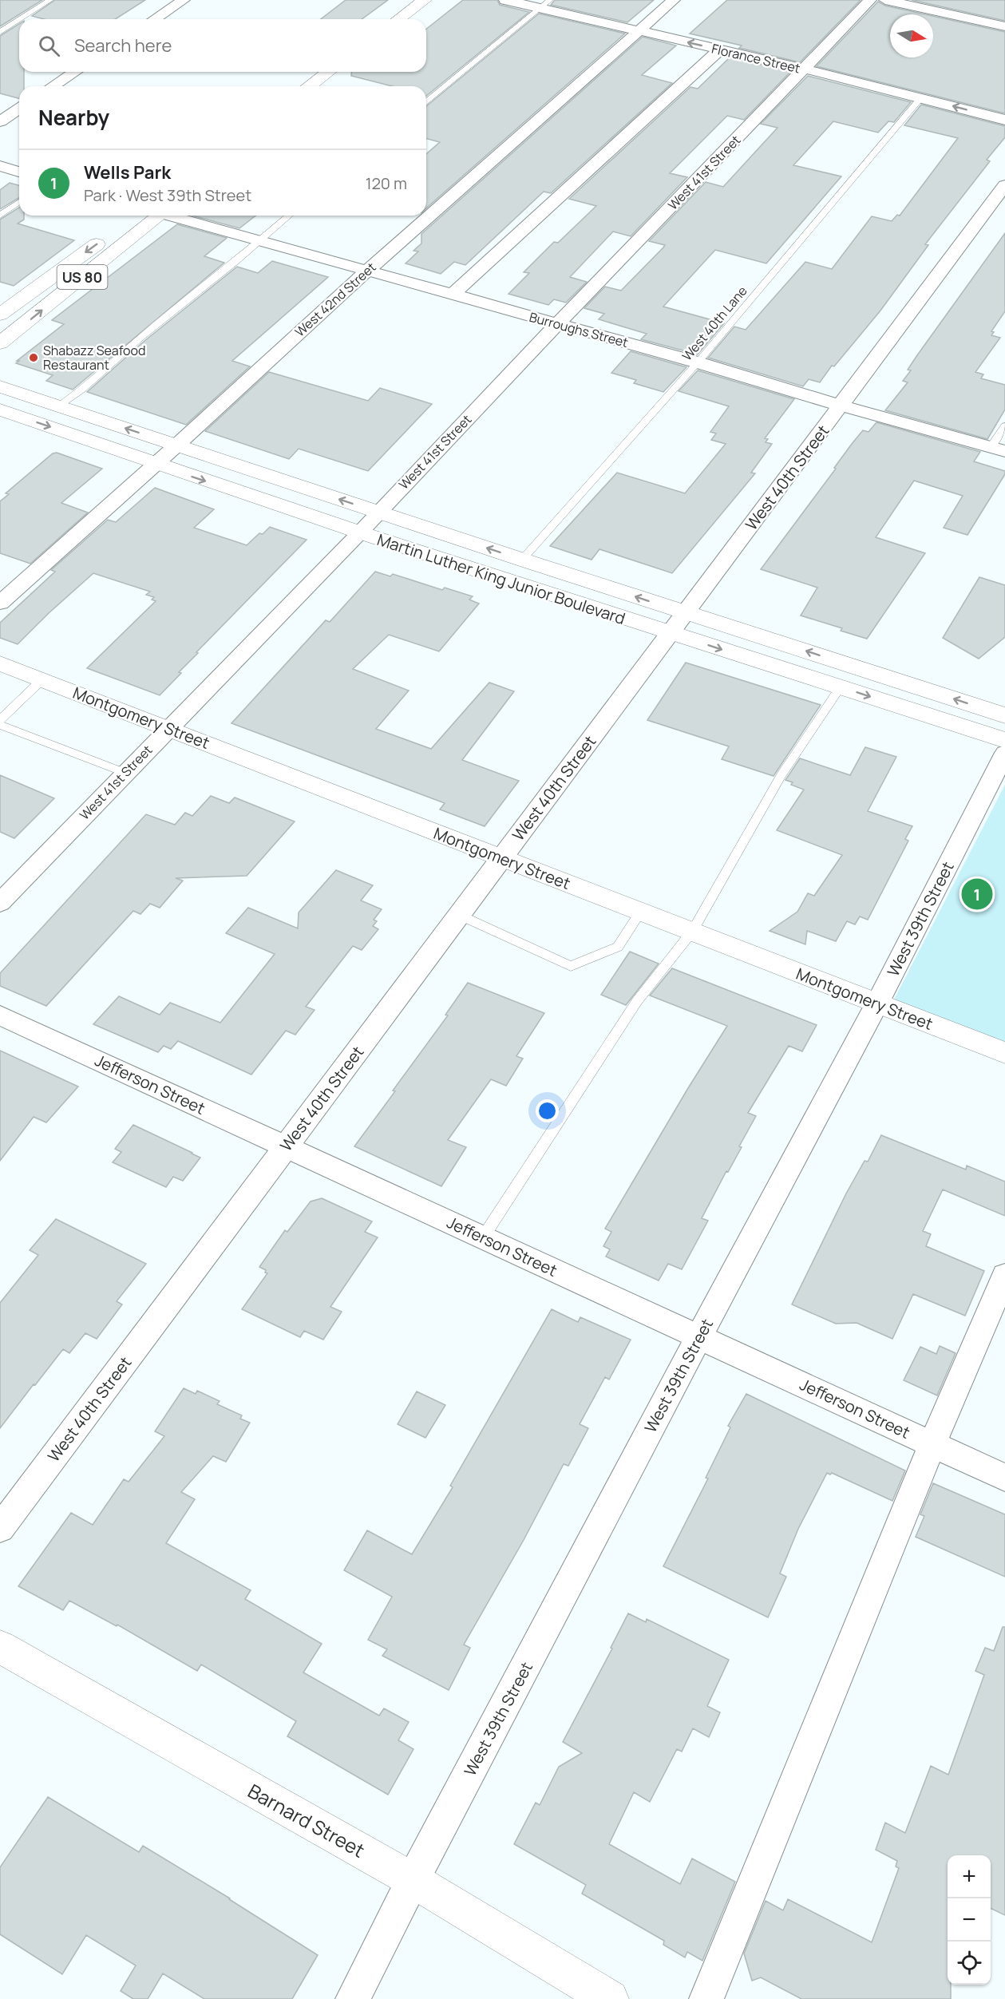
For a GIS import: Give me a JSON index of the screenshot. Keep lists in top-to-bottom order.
{
  "streets": {
    "main road": [
      "US 80",
      "Martin Luther King Junior Boulevard",
      "Montgomery Street",
      "Barnard Street"
    ],
    "street": [
      "Florance Street",
      "West 41st Street",
      "West 42nd Street",
      "Burroughs Street",
      "West 40th Street",
      "West 39th Street",
      "Jefferson Street"
    ],
    "lane": ["West 40th Lane"]
  },
  "crossings": [
    ["Florance Street", "West 41st Street"],
    ["Florance Street", "West 42nd Street"],
    ["Florance Street", "West 40th Lane"],
    ["West 41st Street", "Burroughs Street"],
    ["West 41st Street", "Martin Luther King Junior Boulevard"],
    ["West 41st Street", "Montgomery Street"],
    ["West 42nd Street", "Burroughs Street"],
    ["West 42nd Street", "Martin Luther King Junior Boulevard"],
    ["West 40th Lane", "Burroughs Street"],
    ["West 40th Lane", "Martin Luther King Junior Boulevard"],
    ["Burroughs Street", "West 40th Street"],
    ["West 40th Street", "Martin Luther King Junior Boulevard"],
    ["West 40th Street", "Montgomery Street"],
    ["West 40th Street", "Jefferson Street"],
    ["Montgomery Street", "West 39th Street"],
    ["West 39th Street", "Jefferson Street"],
    ["West 39th Street", "Barnard Street"]
  ],
  "places": ["Shabazz Seafood Restaurant"],
  "north": "right",
  "page": {
    "search": "Search here",
    "heading": "Nearby",
    "list": [
      {
        "mark": "1",
        "name": "Wells Park",
        "note": "Park · West 39th Street",
        "value": "120 m"
      }
    ],
    "pins": "1",
    "map_buttons": ["+", "−"]
  }
}
